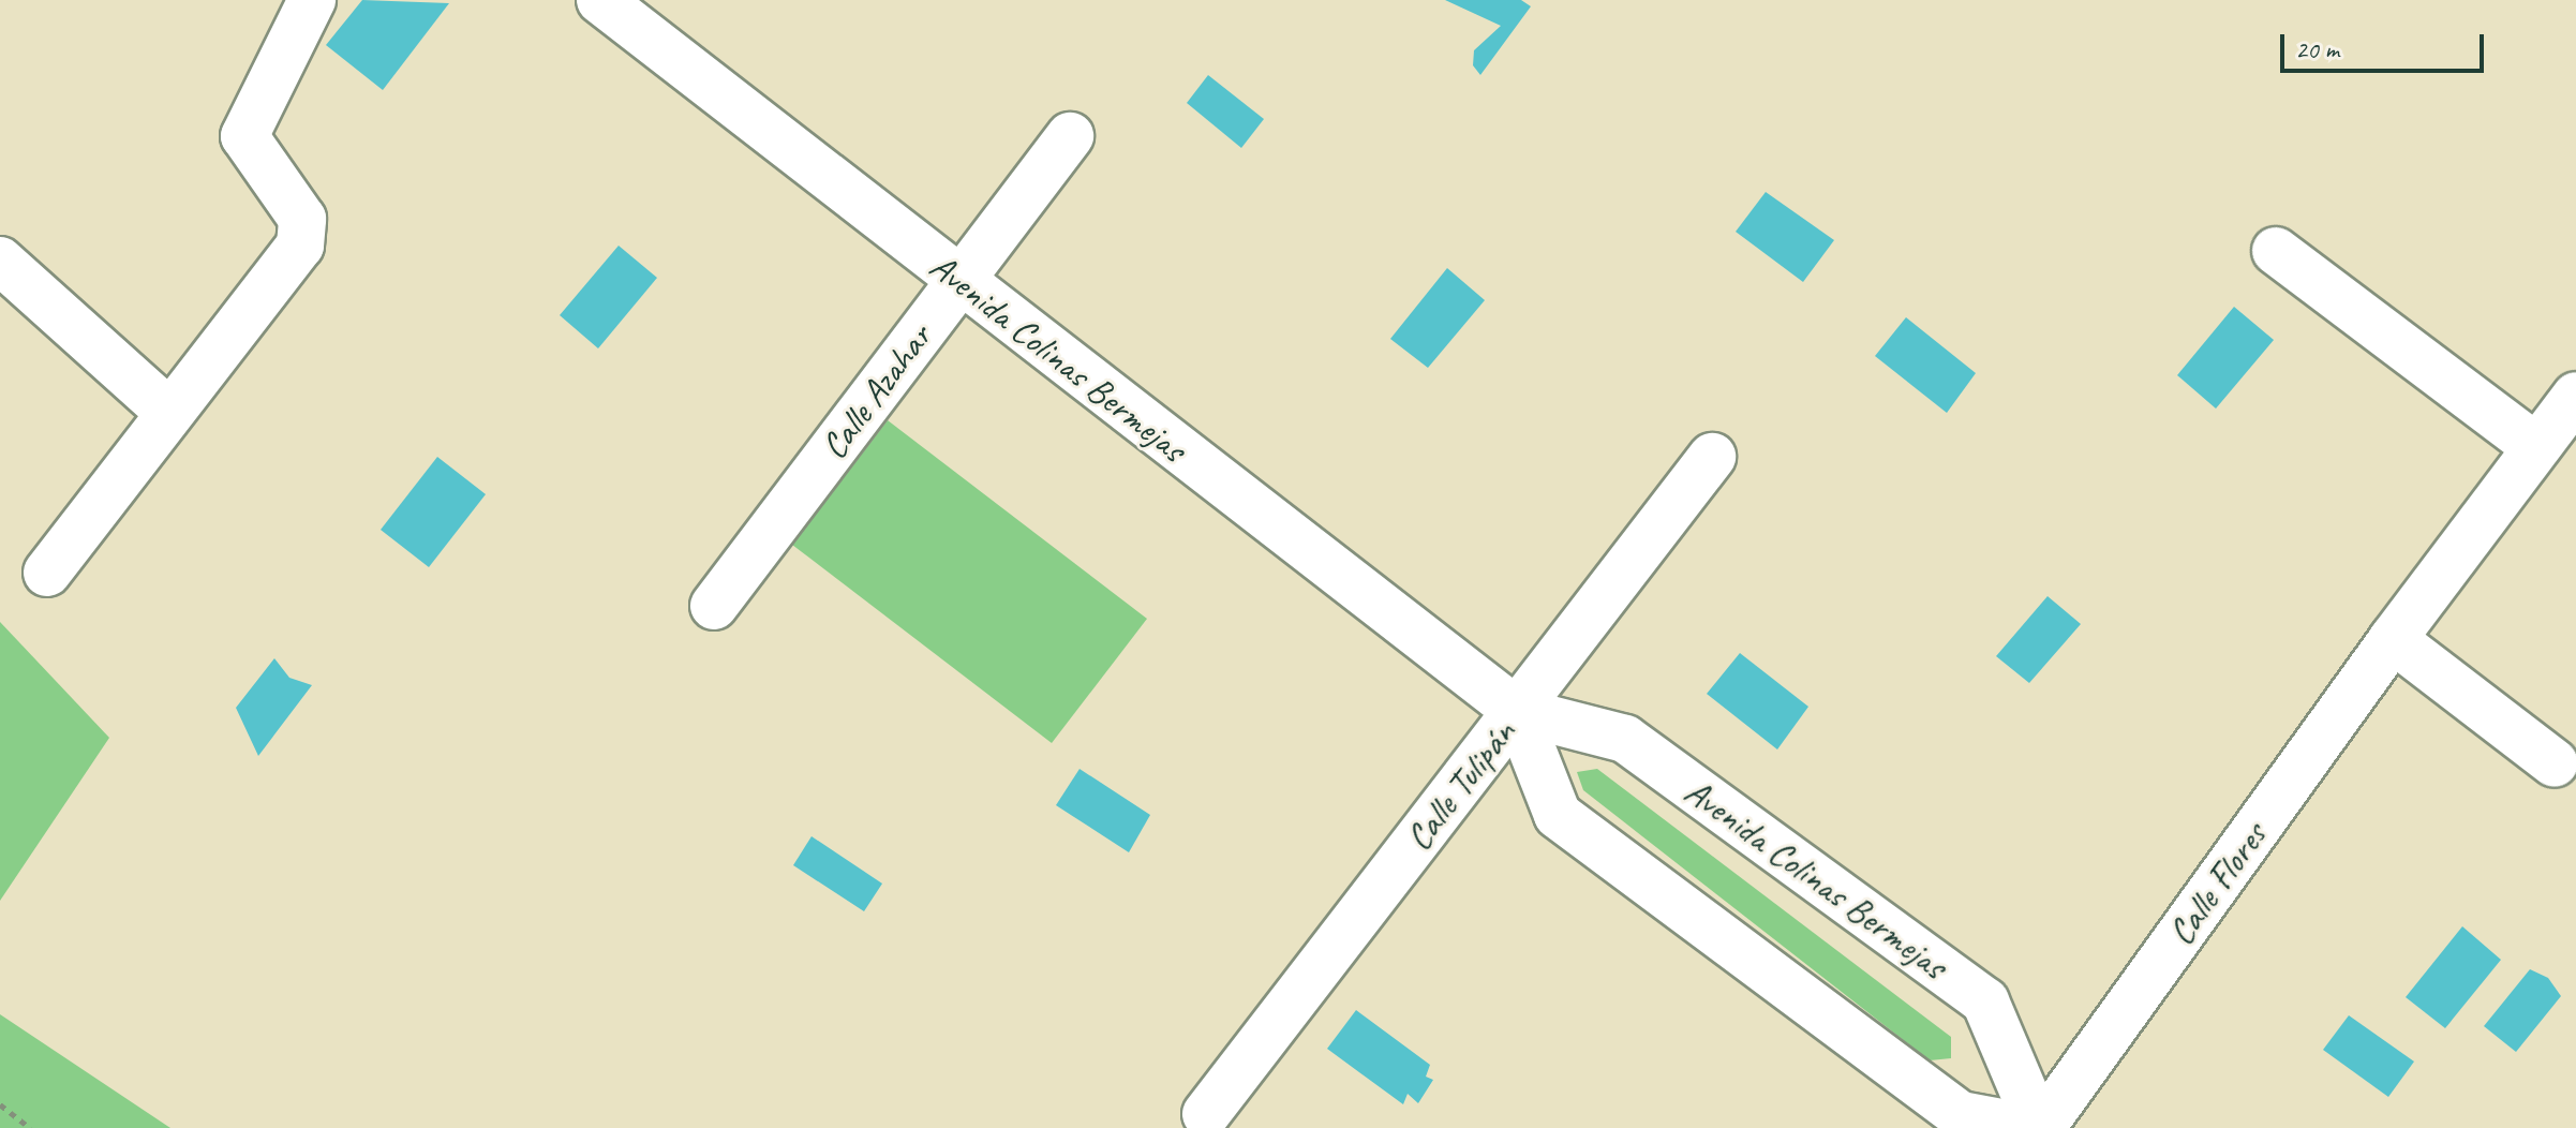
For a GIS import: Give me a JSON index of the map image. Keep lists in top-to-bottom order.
{
  "streets": {
    "street": [
      "Avenida Colinas Bermejas",
      "Calle Azahar",
      "Calle Tulipán",
      "Calle Flores"
    ]
  },
  "crossings": [
    ["Avenida Colinas Bermejas", "Calle Azahar"],
    ["Avenida Colinas Bermejas", "Calle Tulipán"],
    ["Avenida Colinas Bermejas", "Calle Flores"]
  ],
  "scale_bar": "20 m"
}
